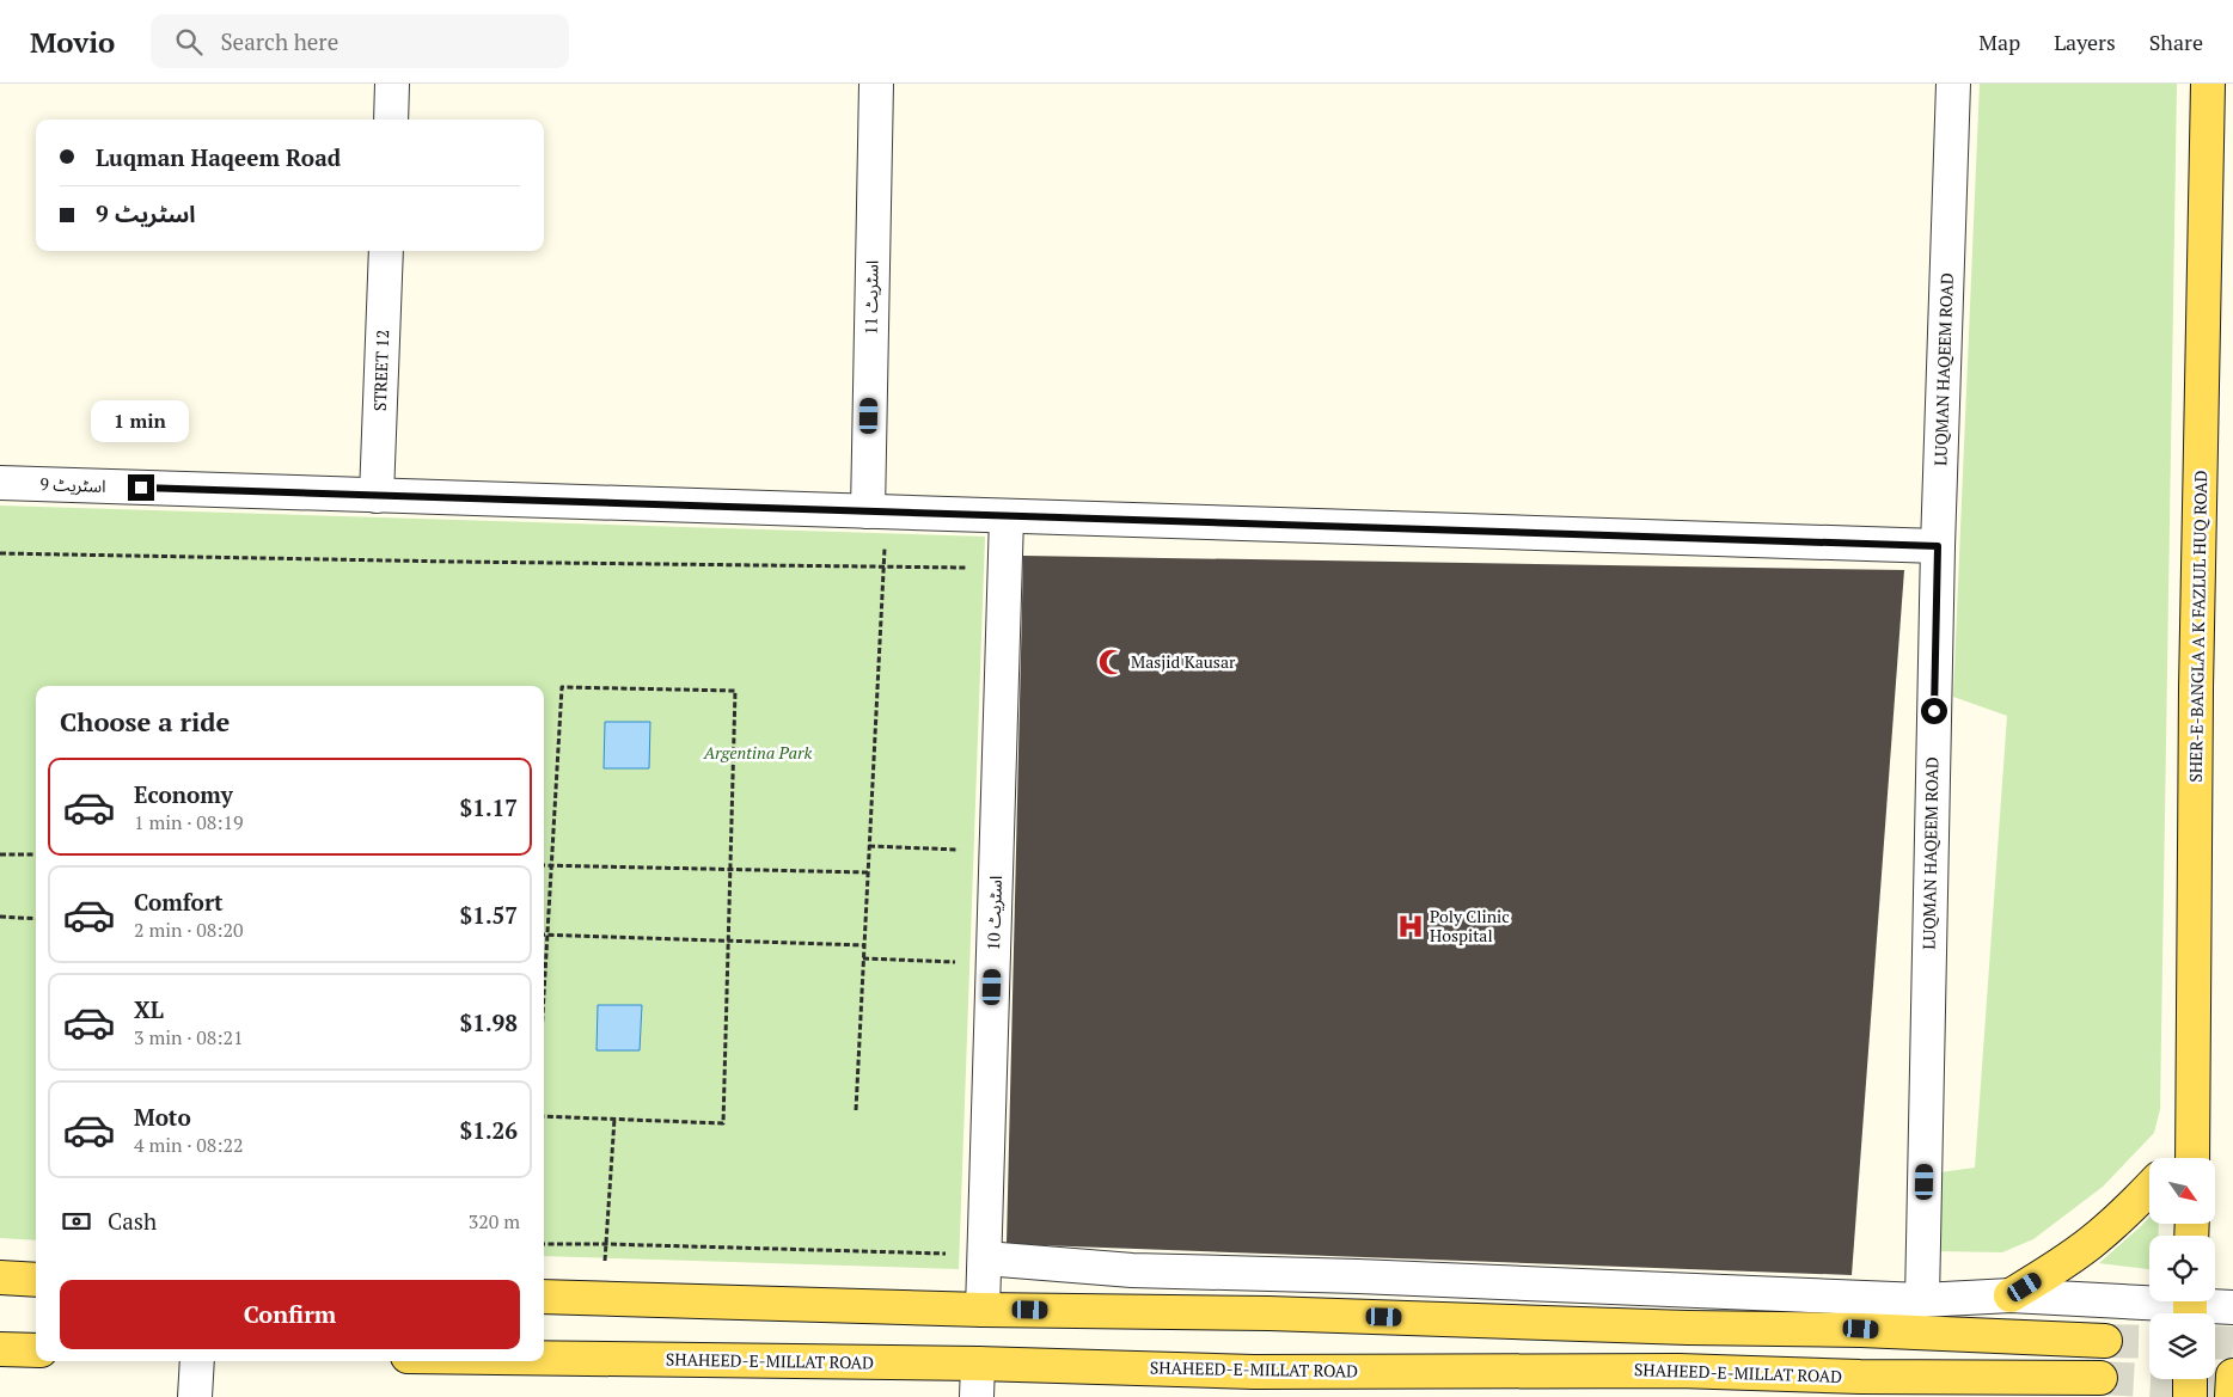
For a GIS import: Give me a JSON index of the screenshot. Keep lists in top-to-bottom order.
{
  "streets": {
    "main road": ["SHER-E-BANGLA A K FAZLUL HUQ ROAD", "SHAHEED-E-MILLAT ROAD"],
    "street": [
      "اسٹریٹ 11",
      "LUQMAN HAQEEM ROAD",
      "STREET 12",
      "اسٹریٹ 9",
      "اسٹریٹ 10"
    ]
  },
  "crossings": [
    ["اسٹریٹ 11", "اسٹریٹ 9"],
    ["LUQMAN HAQEEM ROAD", "اسٹریٹ 9"],
    ["STREET 12", "اسٹریٹ 9"],
    ["اسٹریٹ 9", "اسٹریٹ 10"]
  ],
  "parks": ["Argentina Park"],
  "places": {
    "mosque": ["Masjid Kausar"],
    "hospital": ["Poly Clinic Hospital"]
  },
  "north": "bottom right",
  "page": {
    "header": "Movio",
    "search": "Search here",
    "nav": ["Map", "Layers", "Share"],
    "banner": ["Luqman Haqeem Road", "اسٹریٹ 9"],
    "bubble": "1 min",
    "heading": "Choose a ride",
    "list": [
      {
        "name": "Economy",
        "note": "1 min · 08:19",
        "value": "$1.17"
      },
      {
        "name": "Comfort",
        "note": "2 min · 08:20",
        "value": "$1.57"
      },
      {
        "name": "XL",
        "note": "3 min · 08:21",
        "value": "$1.98"
      },
      {
        "name": "Moto",
        "note": "4 min · 08:22",
        "value": "$1.26"
      }
    ],
    "pay": ["Cash", "320 m"],
    "buttons": "Confirm"
  }
}
